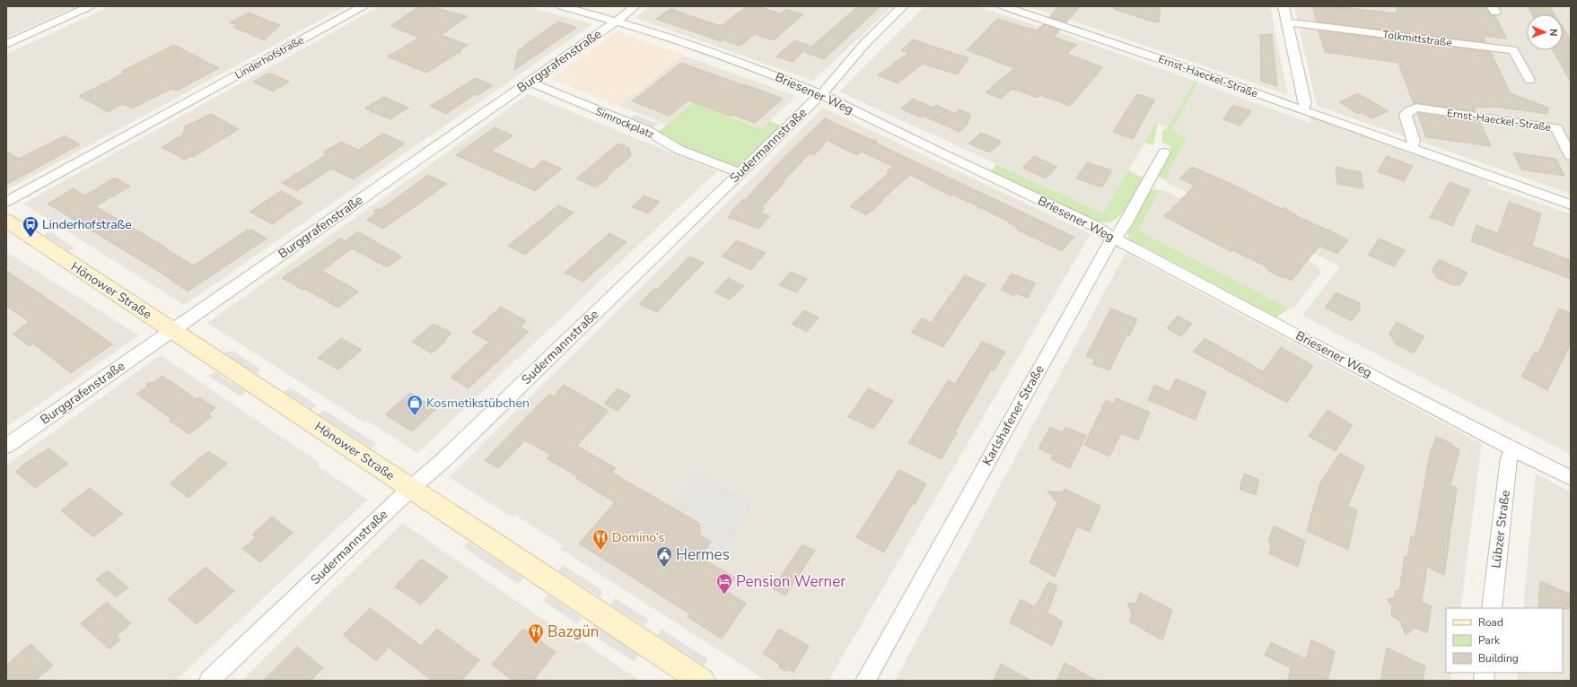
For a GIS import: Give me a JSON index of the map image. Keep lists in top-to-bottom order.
{
  "streets": {
    "main road": ["Hönower Straße"],
    "street": [
      "Tolkmittstraße",
      "Linderhofstraße",
      "Burggrafenstraße",
      "Ernst-Haeckel-Straße",
      "Briesener Weg",
      "Simrockplatz",
      "Sudermannstraße",
      "Karlshafener Straße",
      "Lübzer Straße"
    ]
  },
  "crossings": [
    ["Burggrafenstraße", "Briesener Weg"],
    ["Burggrafenstraße", "Simrockplatz"],
    ["Burggrafenstraße", "Hönower Straße"],
    ["Briesener Weg", "Sudermannstraße"],
    ["Briesener Weg", "Karlshafener Straße"],
    ["Briesener Weg", "Lübzer Straße"],
    ["Simrockplatz", "Sudermannstraße"],
    ["Sudermannstraße", "Hönower Straße"]
  ],
  "places": {
    "bus stop": ["Linderhofstraße"],
    "shop": ["Kosmetikstübchen"],
    "restaurant": ["Domino’s", "Bazgün"],
    "public building": ["Hermes"],
    "hotel": ["Pension Werner"]
  },
  "legend": ["Road", "Park", "Building"],
  "north": "right"
}
